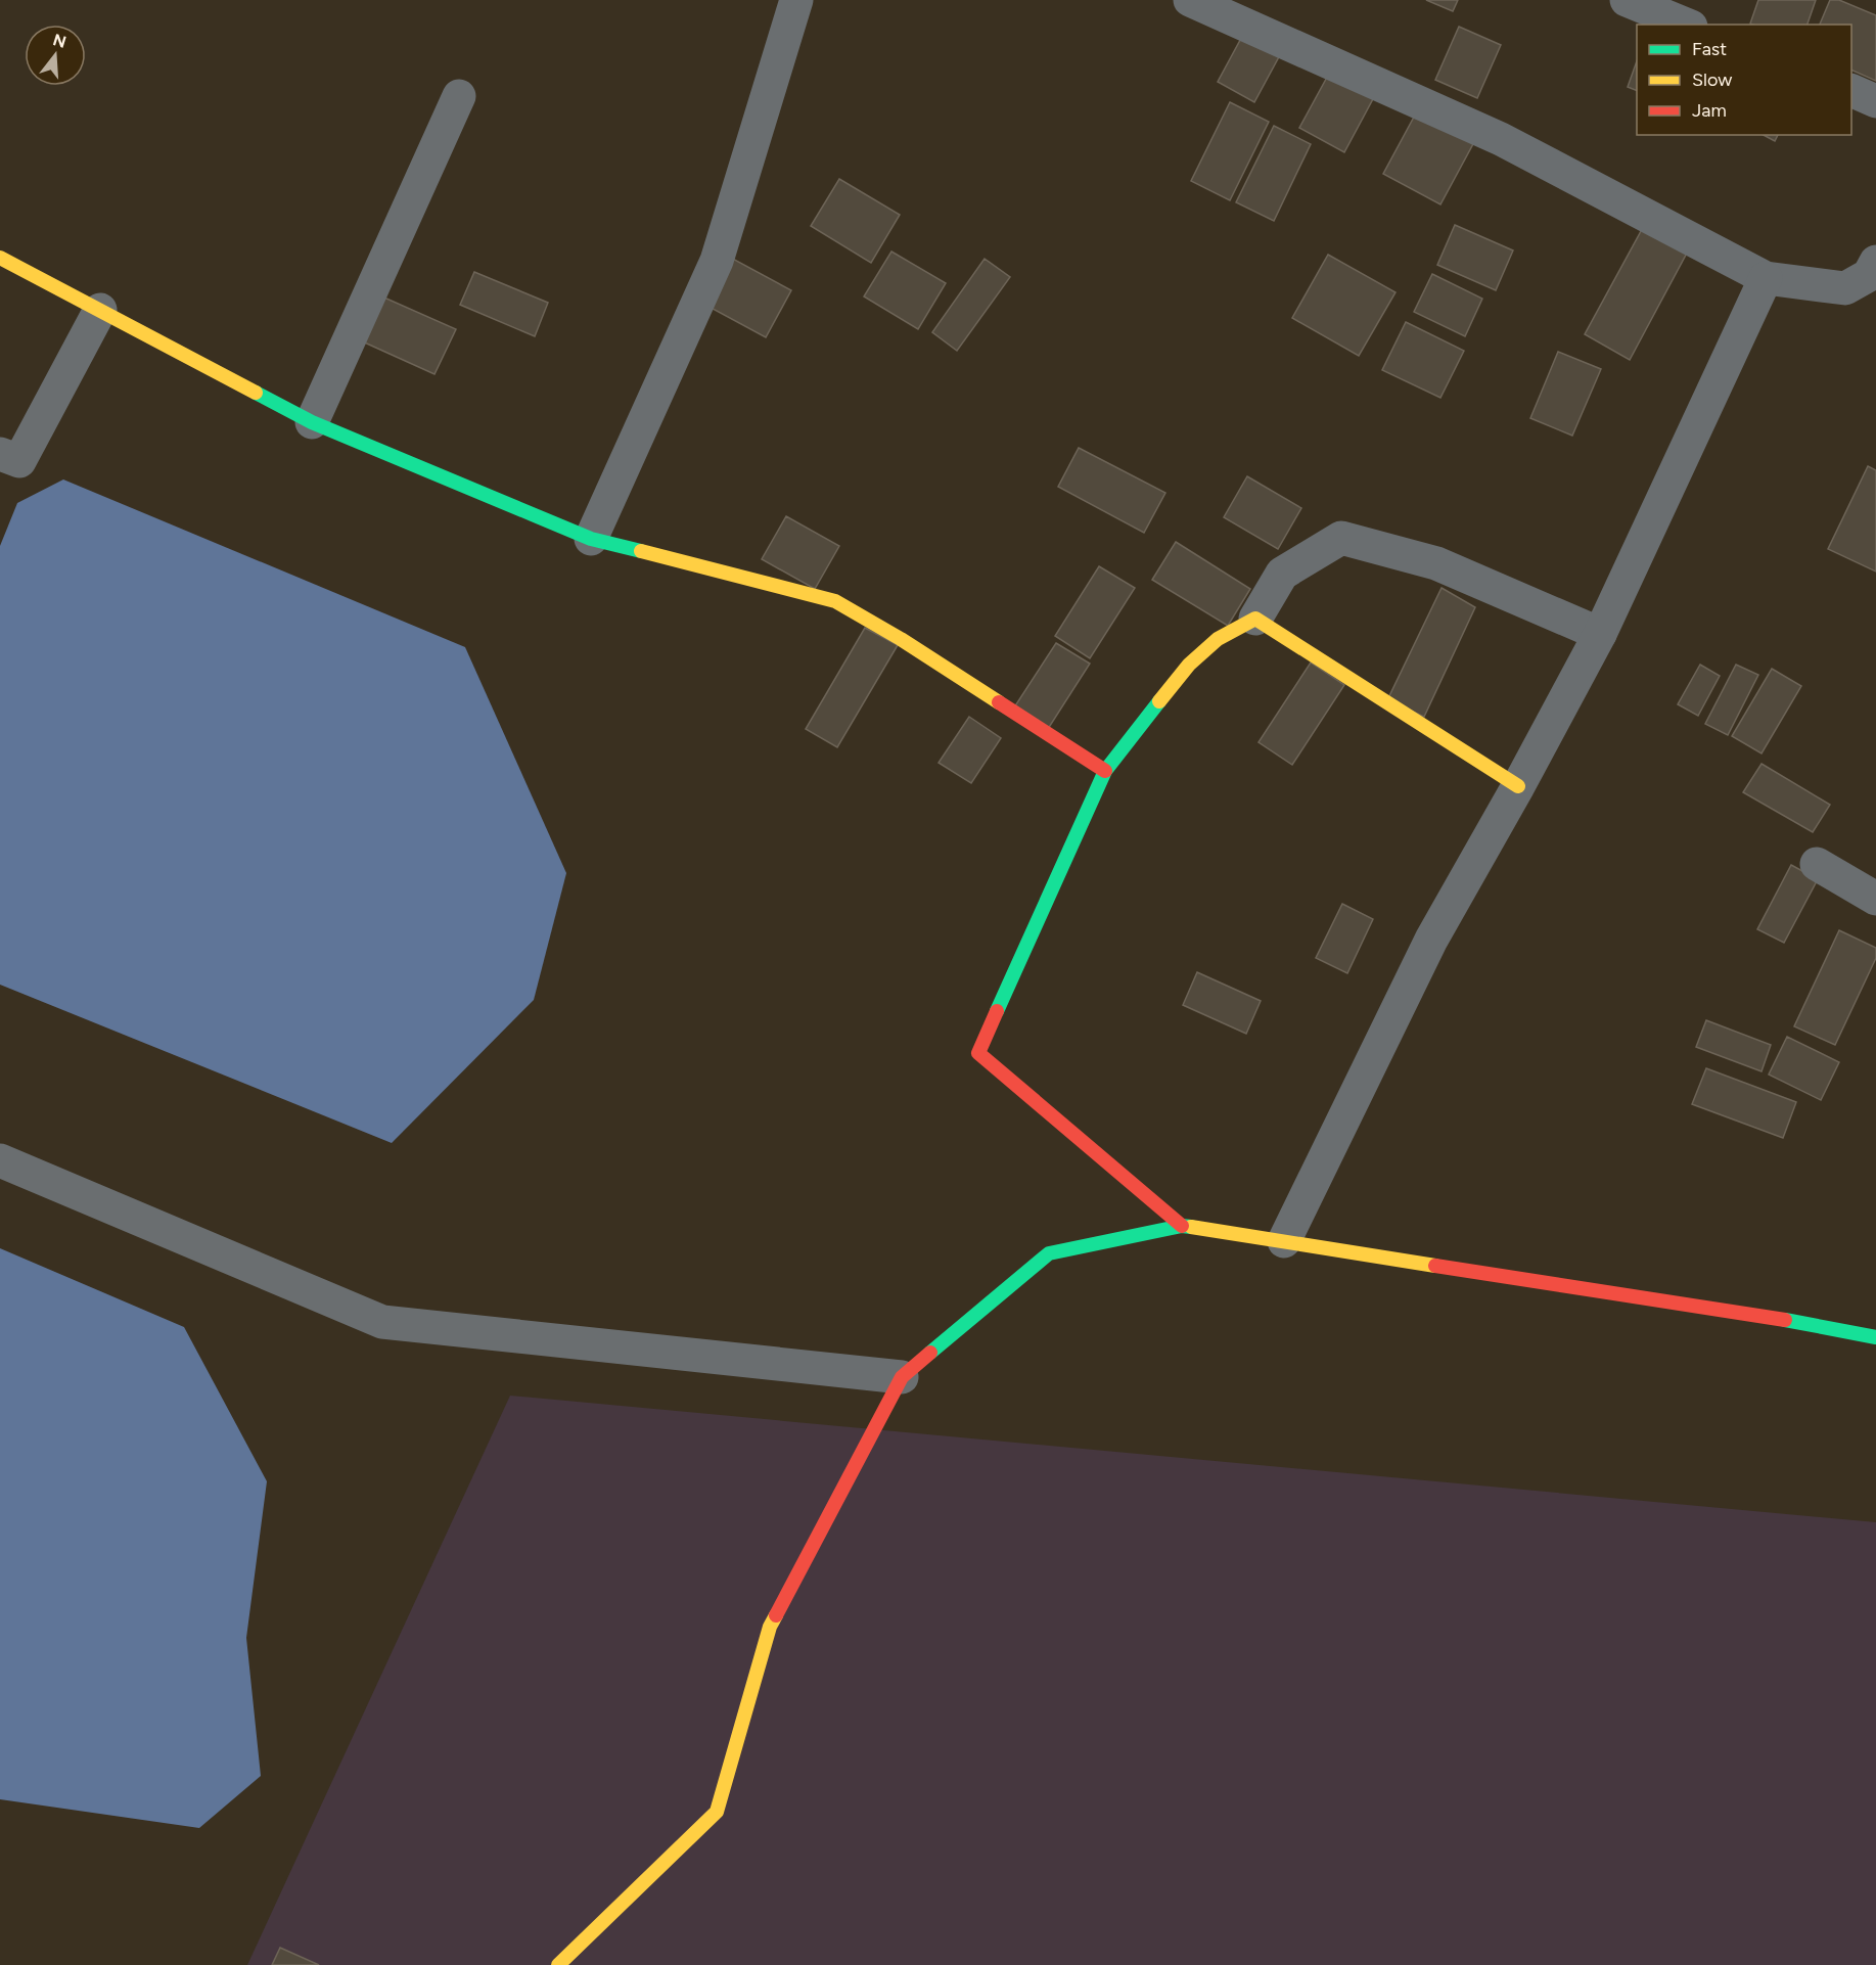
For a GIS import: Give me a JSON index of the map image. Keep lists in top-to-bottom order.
{
  "legend": ["Fast", "Slow", "Jam"],
  "north": "top"
}
